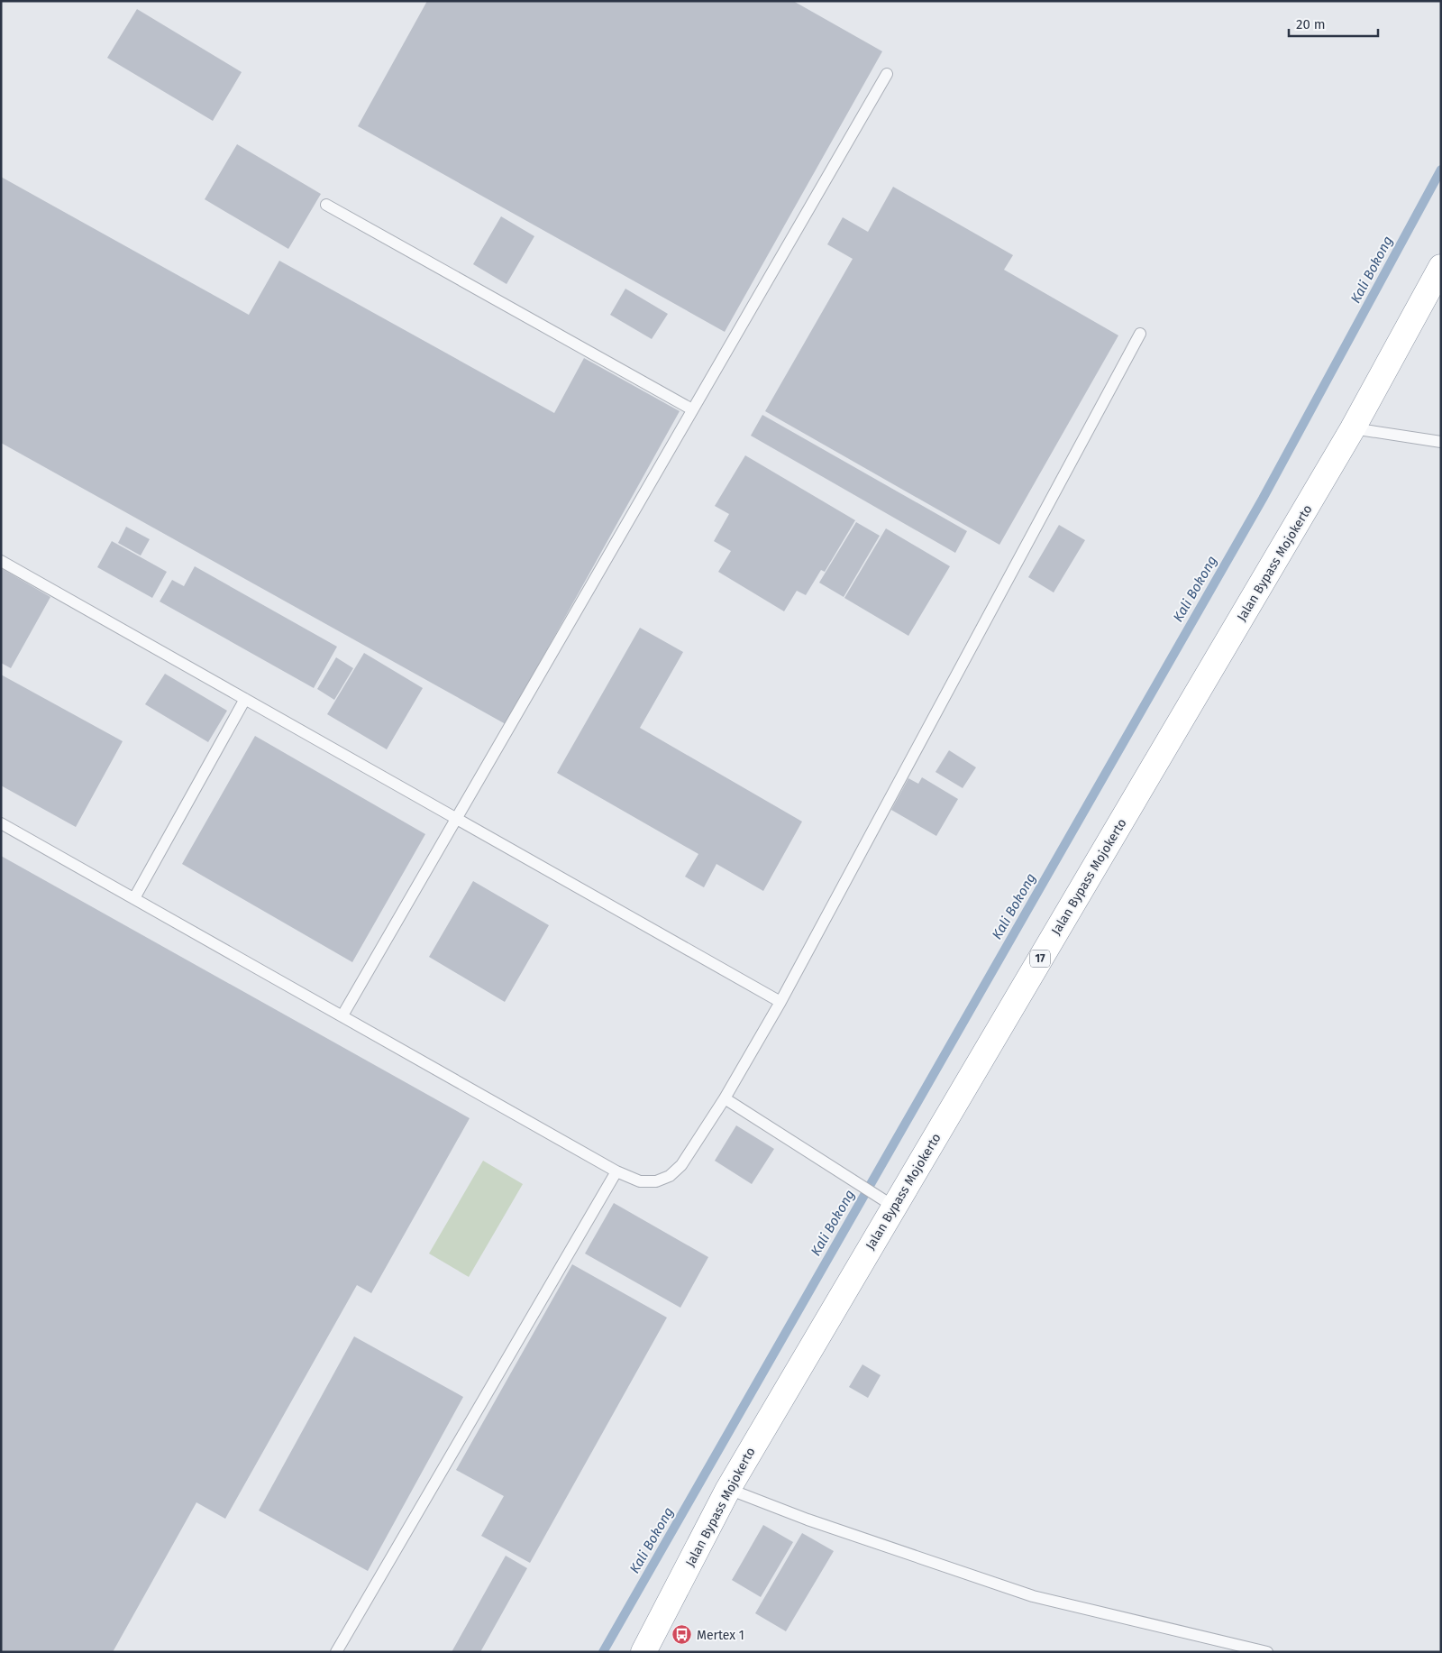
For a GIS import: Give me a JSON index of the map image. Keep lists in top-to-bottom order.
{
  "streets": {
    "highway": ["Jalan Bypass Mojokerto", "17"]
  },
  "water": ["Kali Bokong"],
  "places": {
    "bus stop": ["Mertex 1"]
  },
  "scale_bar": "20 m"
}
